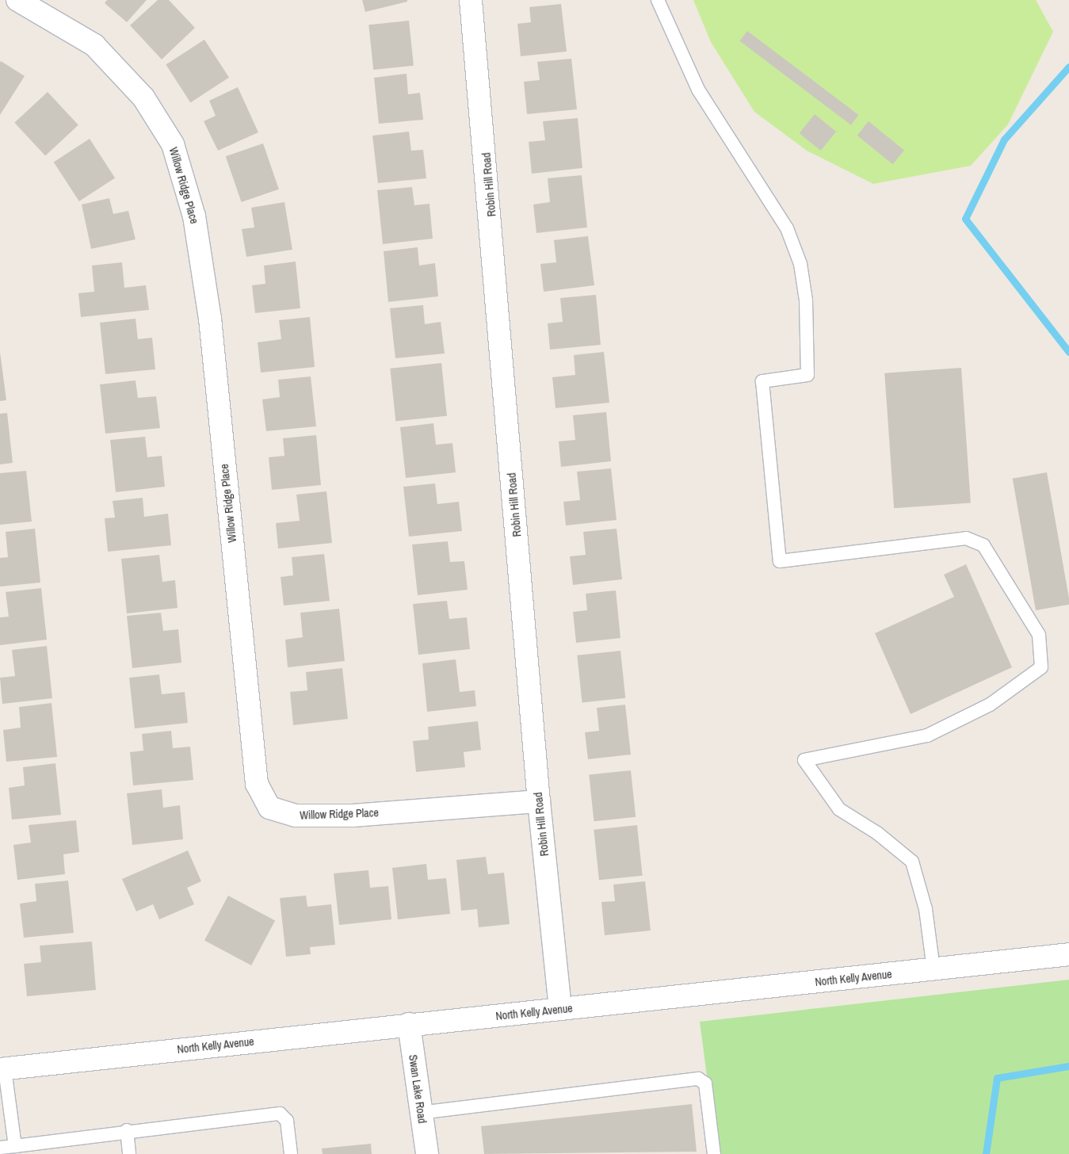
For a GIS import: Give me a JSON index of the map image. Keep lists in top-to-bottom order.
{
  "streets": {
    "street": [
      "Robin Hill Road",
      "Willow Ridge Place",
      "North Kelly Avenue",
      "Swan Lake Road"
    ]
  },
  "crossings": [
    ["Robin Hill Road", "Willow Ridge Place"],
    ["Robin Hill Road", "North Kelly Avenue"],
    ["North Kelly Avenue", "Swan Lake Road"]
  ]
}
